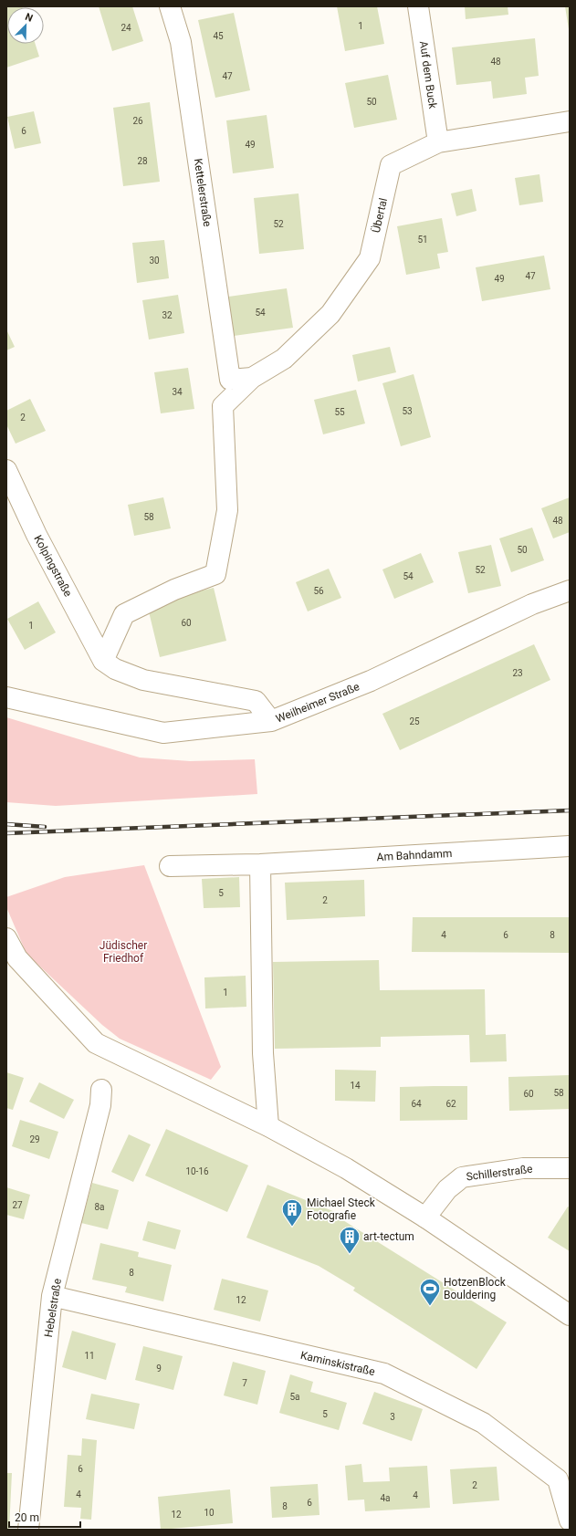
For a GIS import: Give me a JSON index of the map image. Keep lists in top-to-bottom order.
{
  "streets": {
    "street": [
      "Auf dem Buck",
      "Kettelerstraße",
      "Übertal",
      "Kolpingstraße",
      "Weilheimer Straße",
      "Am Bahndamm",
      "Schillerstraße",
      "Hebelstraße",
      "Kaminskistraße"
    ]
  },
  "crossings": [
    ["Auf dem Buck", "Übertal"],
    ["Kettelerstraße", "Übertal"],
    ["Hebelstraße", "Kaminskistraße"]
  ],
  "parks": ["Jüdischer Friedhof"],
  "places": {
    "building": ["Michael Steck Fotografie", "art-tectum"],
    "sports": ["HotzenBlock Bouldering"]
  },
  "house_numbers": [
    "1",
    "24",
    "45",
    "48",
    "47",
    "50",
    "26",
    "6",
    "49",
    "28",
    "52",
    "51",
    "30",
    "47",
    "49",
    "54",
    "32",
    "34",
    "53",
    "55",
    "2",
    "58",
    "48",
    "50",
    "52",
    "54",
    "56",
    "60",
    "1",
    "23",
    "25",
    "5",
    "2",
    "4",
    "6",
    "8",
    "1",
    "14",
    "58",
    "60",
    "64",
    "62",
    "29",
    "10-16",
    "27",
    "8a",
    "8",
    "12",
    "11",
    "9",
    "7",
    "5a",
    "5",
    "3",
    "6",
    "2",
    "4",
    "4",
    "4a",
    "6",
    "8",
    "10",
    "12"
  ],
  "scale_bar": "20 m",
  "north": "top right"
}
